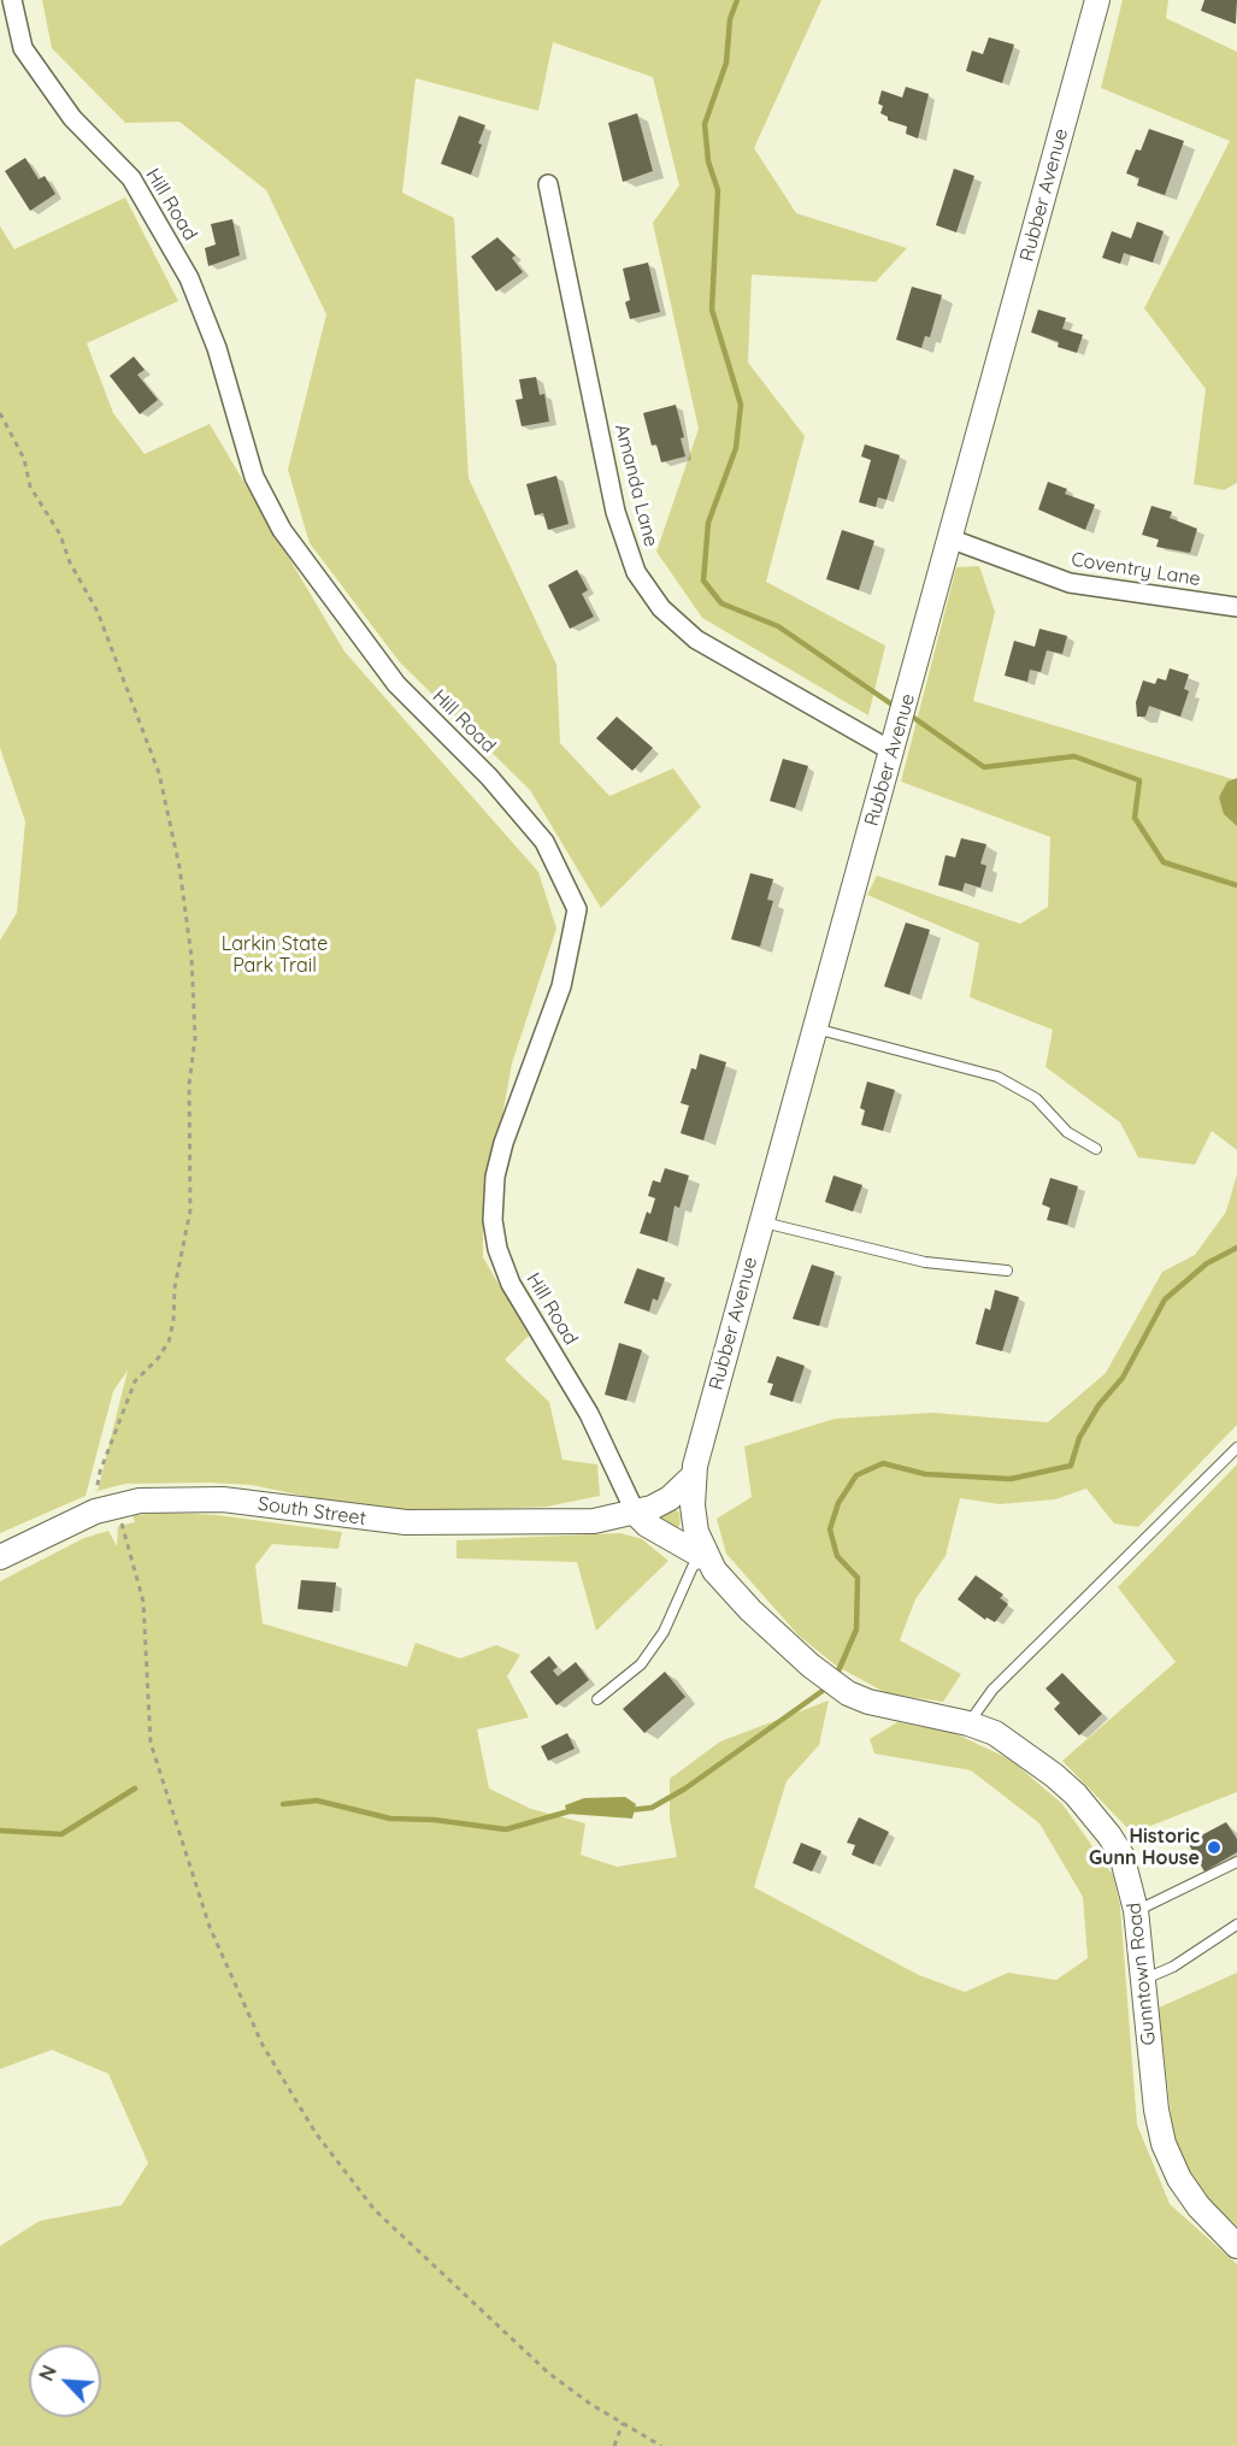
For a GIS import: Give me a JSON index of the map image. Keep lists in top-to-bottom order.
{
  "streets": {
    "street": [
      "Rubber Avenue",
      "Hill Road",
      "Amanda Lane",
      "Coventry Lane",
      "South Street",
      "Gunntown Road"
    ]
  },
  "crossings": [
    ["Rubber Avenue", "Amanda Lane"],
    ["Rubber Avenue", "Coventry Lane"],
    ["Rubber Avenue", "South Street"],
    ["Rubber Avenue", "Gunntown Road"],
    ["Hill Road", "South Street"]
  ],
  "parks": ["Larkin State Park Trail"],
  "places": ["Historic Gunn House"],
  "north": "top left"
}
